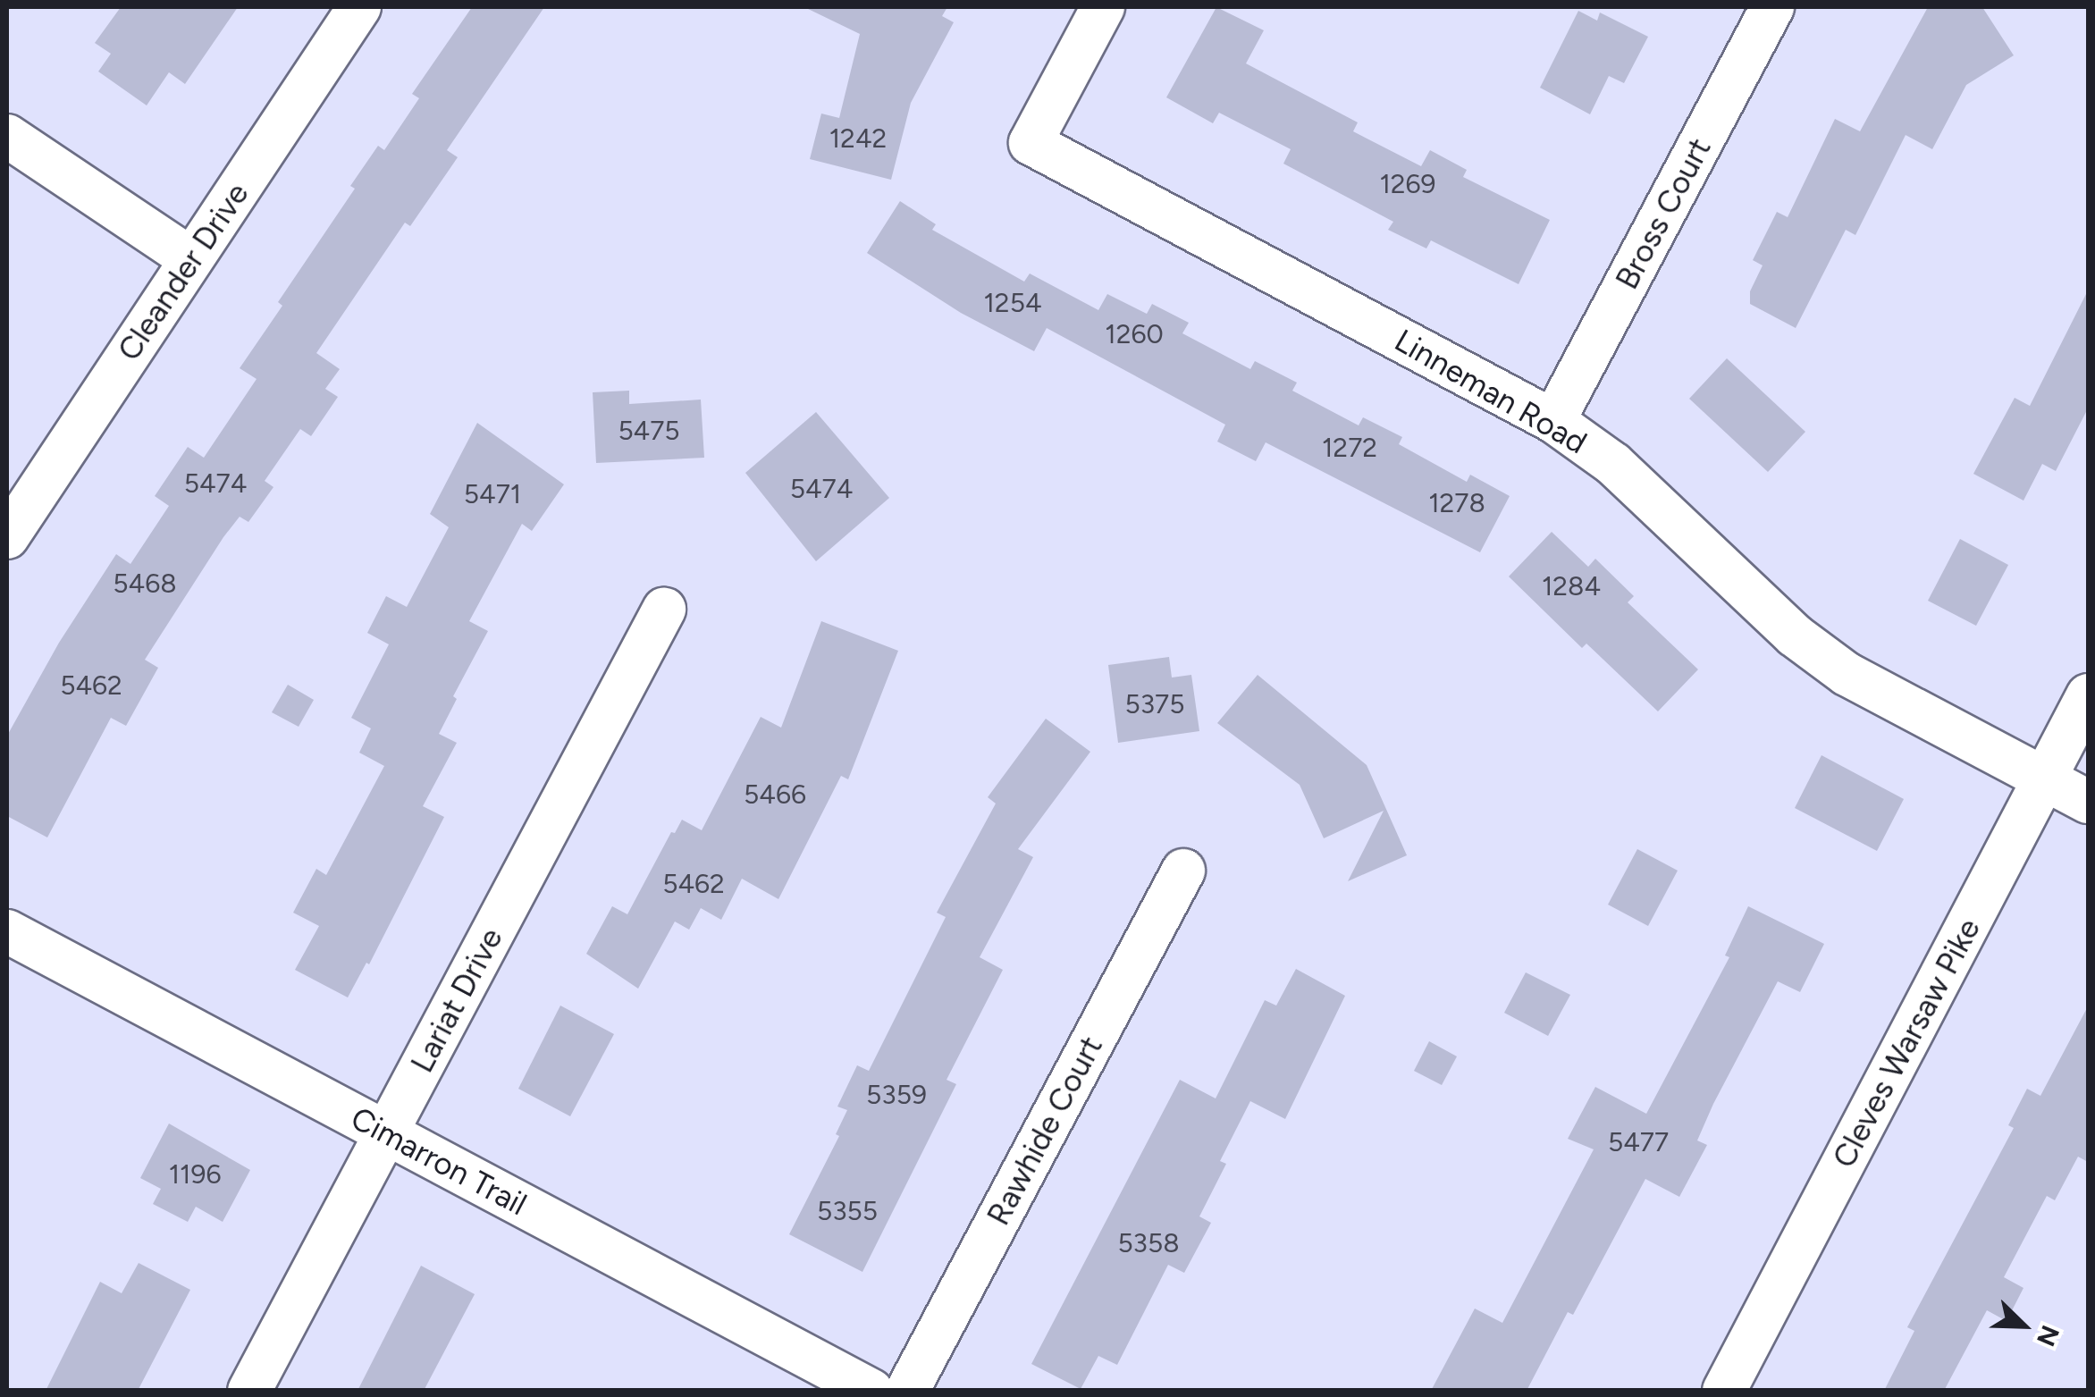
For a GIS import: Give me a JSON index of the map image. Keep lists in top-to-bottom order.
{
  "streets": {
    "street": [
      "Bross Court",
      "Cleander Drive",
      "Linneman Road",
      "Lariat Drive",
      "Cleves Warsaw Pike",
      "Rawhide Court",
      "Cimarron Trail"
    ]
  },
  "crossings": [
    ["Bross Court", "Linneman Road"],
    ["Linneman Road", "Cleves Warsaw Pike"],
    ["Lariat Drive", "Cimarron Trail"]
  ],
  "house_numbers": [
    "1242",
    "1269",
    "1254",
    "1260",
    "5475",
    "1272",
    "5474",
    "5474",
    "5471",
    "1278",
    "5468",
    "1284",
    "5462",
    "5375",
    "5466",
    "5462",
    "5359",
    "5477",
    "1196",
    "5355",
    "5358"
  ],
  "north": "bottom right"
}
